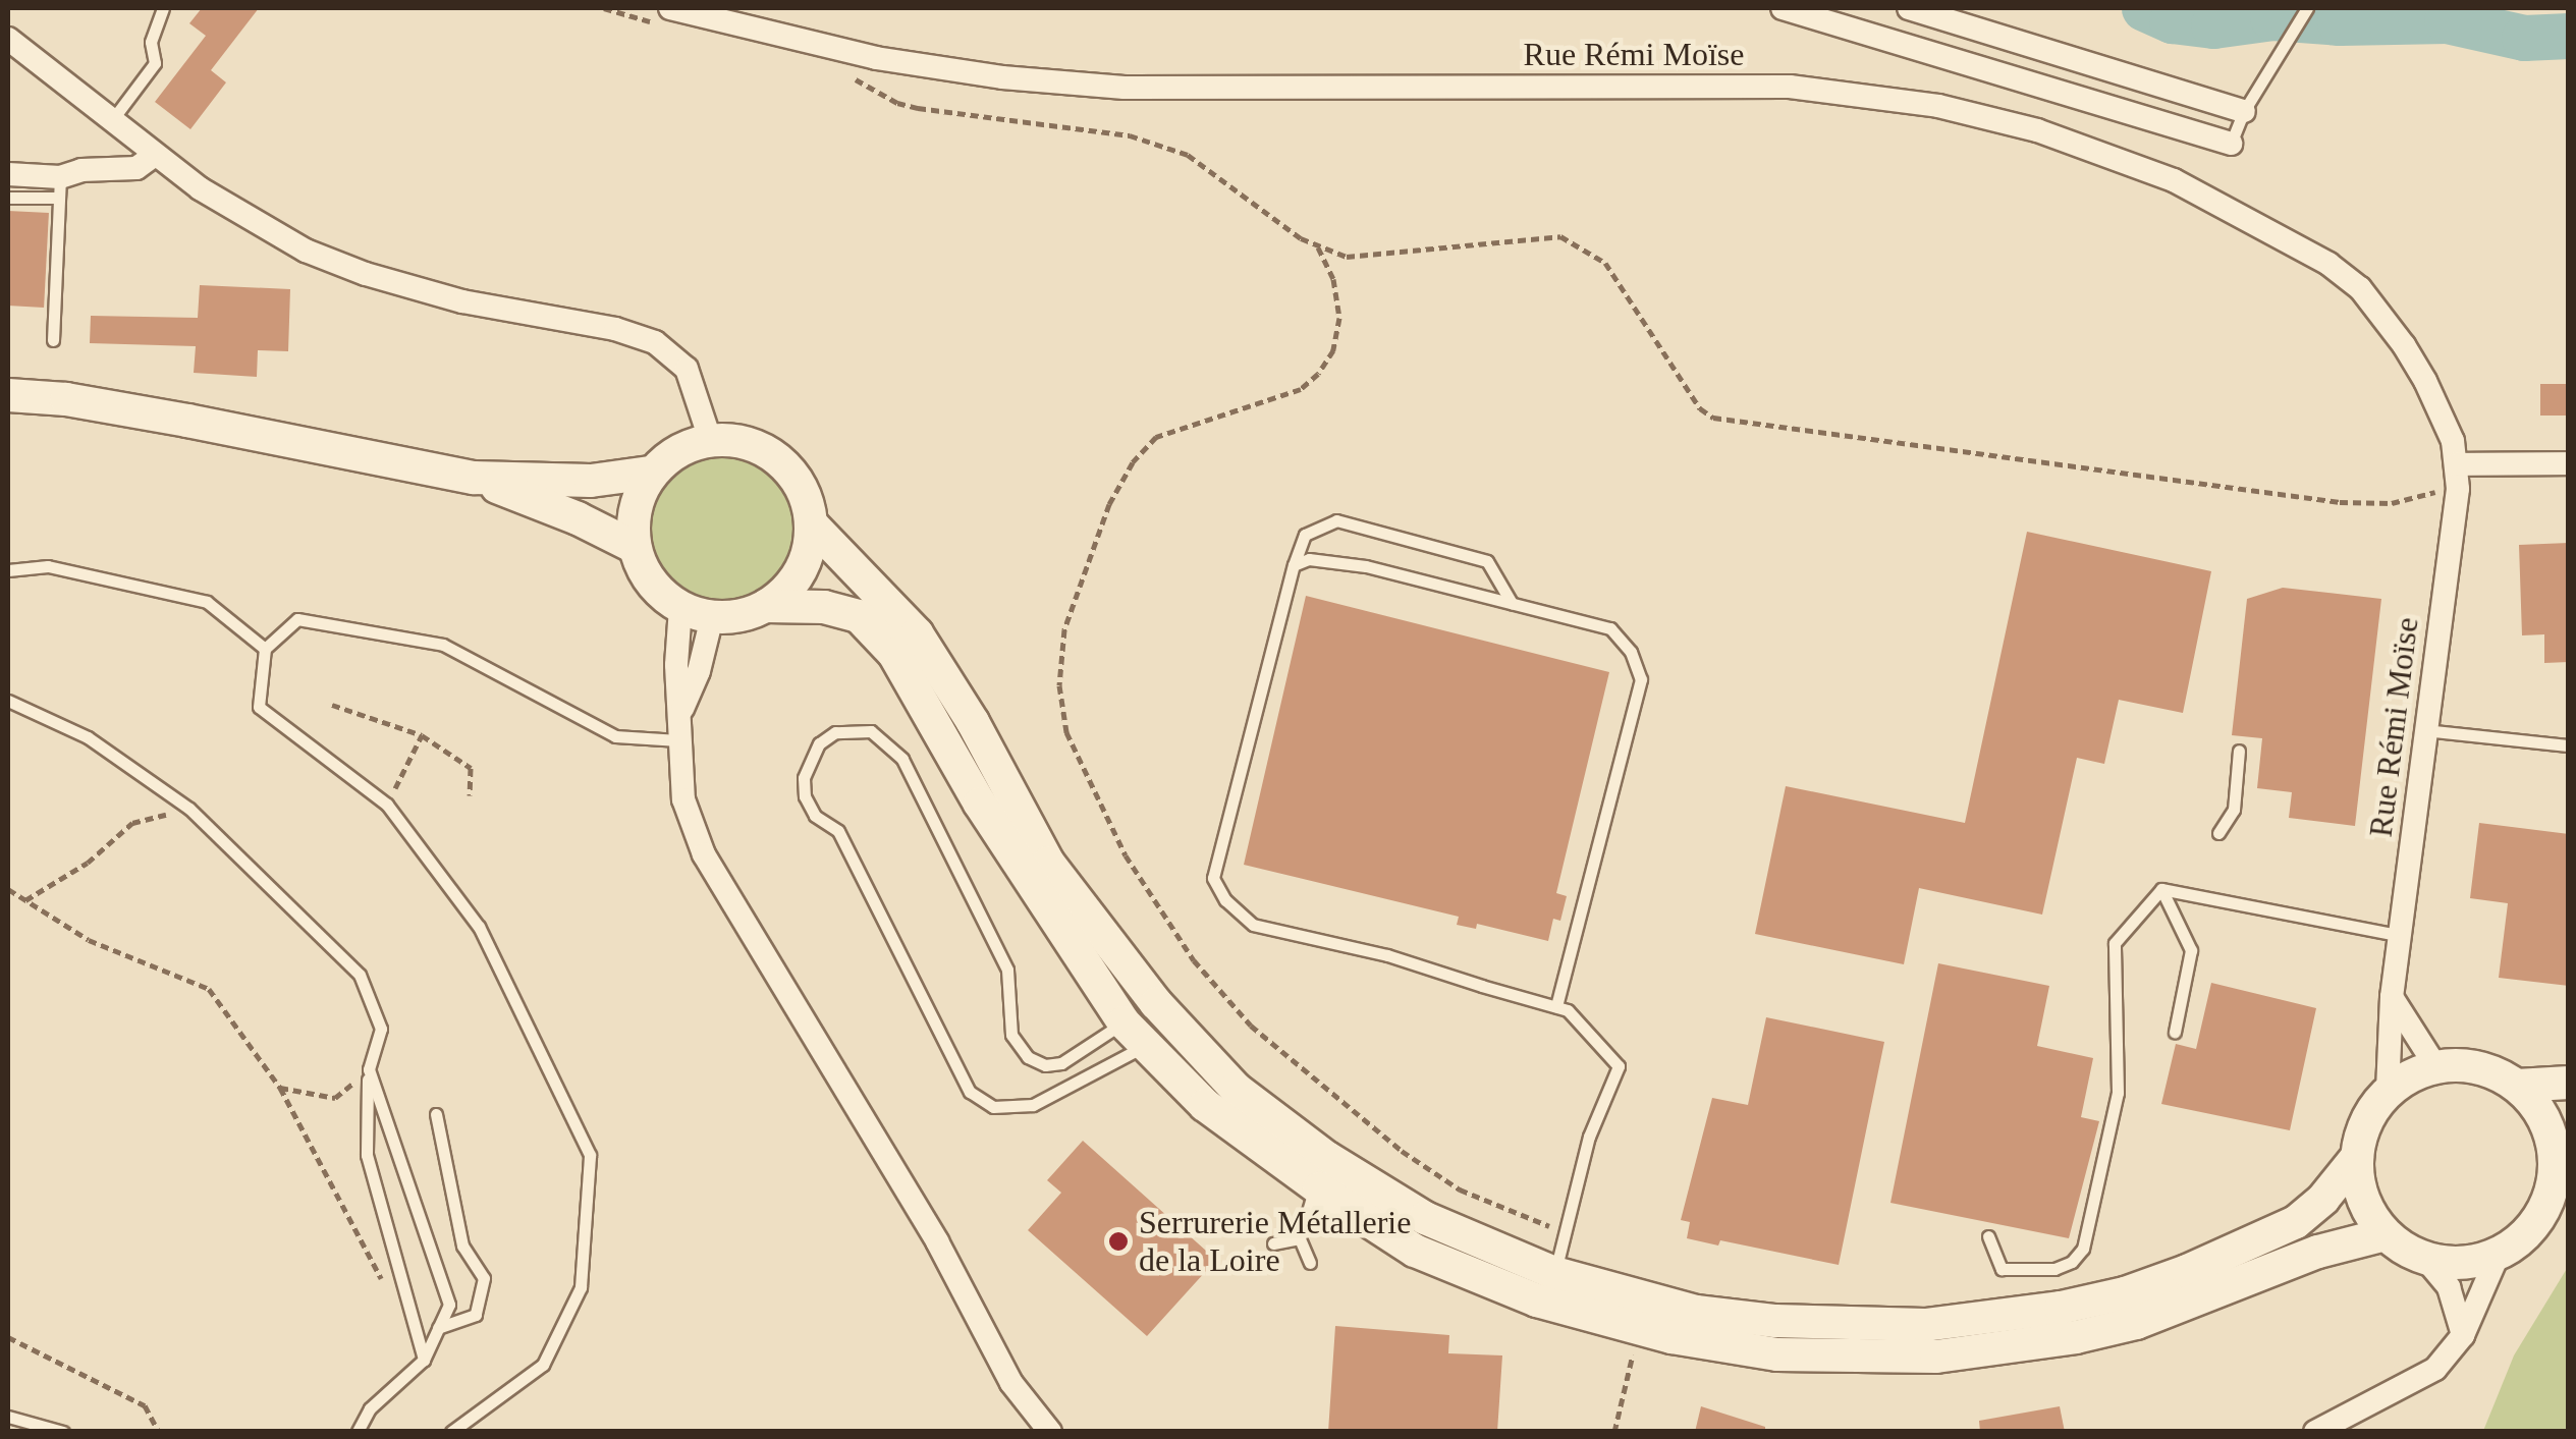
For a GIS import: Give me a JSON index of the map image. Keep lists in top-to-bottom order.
{
  "streets": {
    "street": ["Rue Rémi Moïse"]
  },
  "places": ["Serrurerie Métallerie de la Loire"]
}
